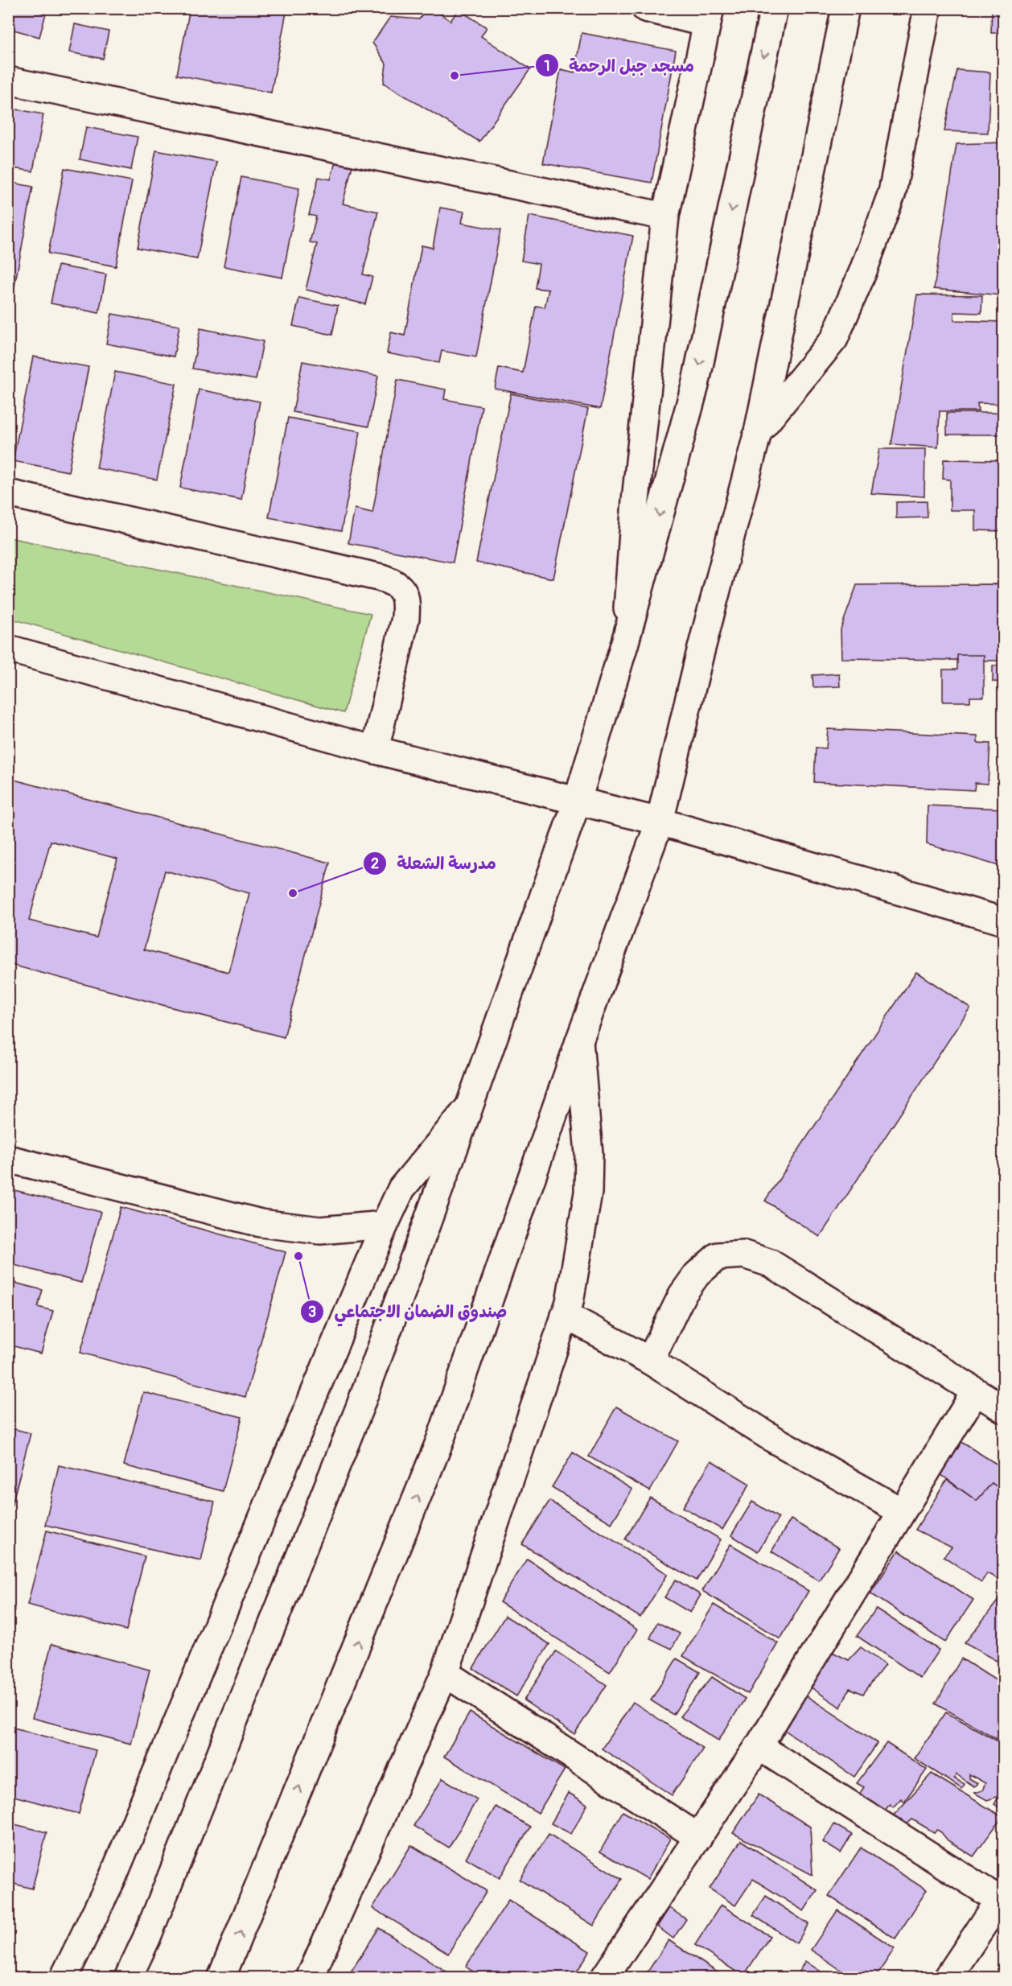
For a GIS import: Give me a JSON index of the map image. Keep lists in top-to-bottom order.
{
  "places": ["مسجد جبل الرحمة", "مدرسة الشعلة", "صندوق الضمان الاجتماعي"]
}
